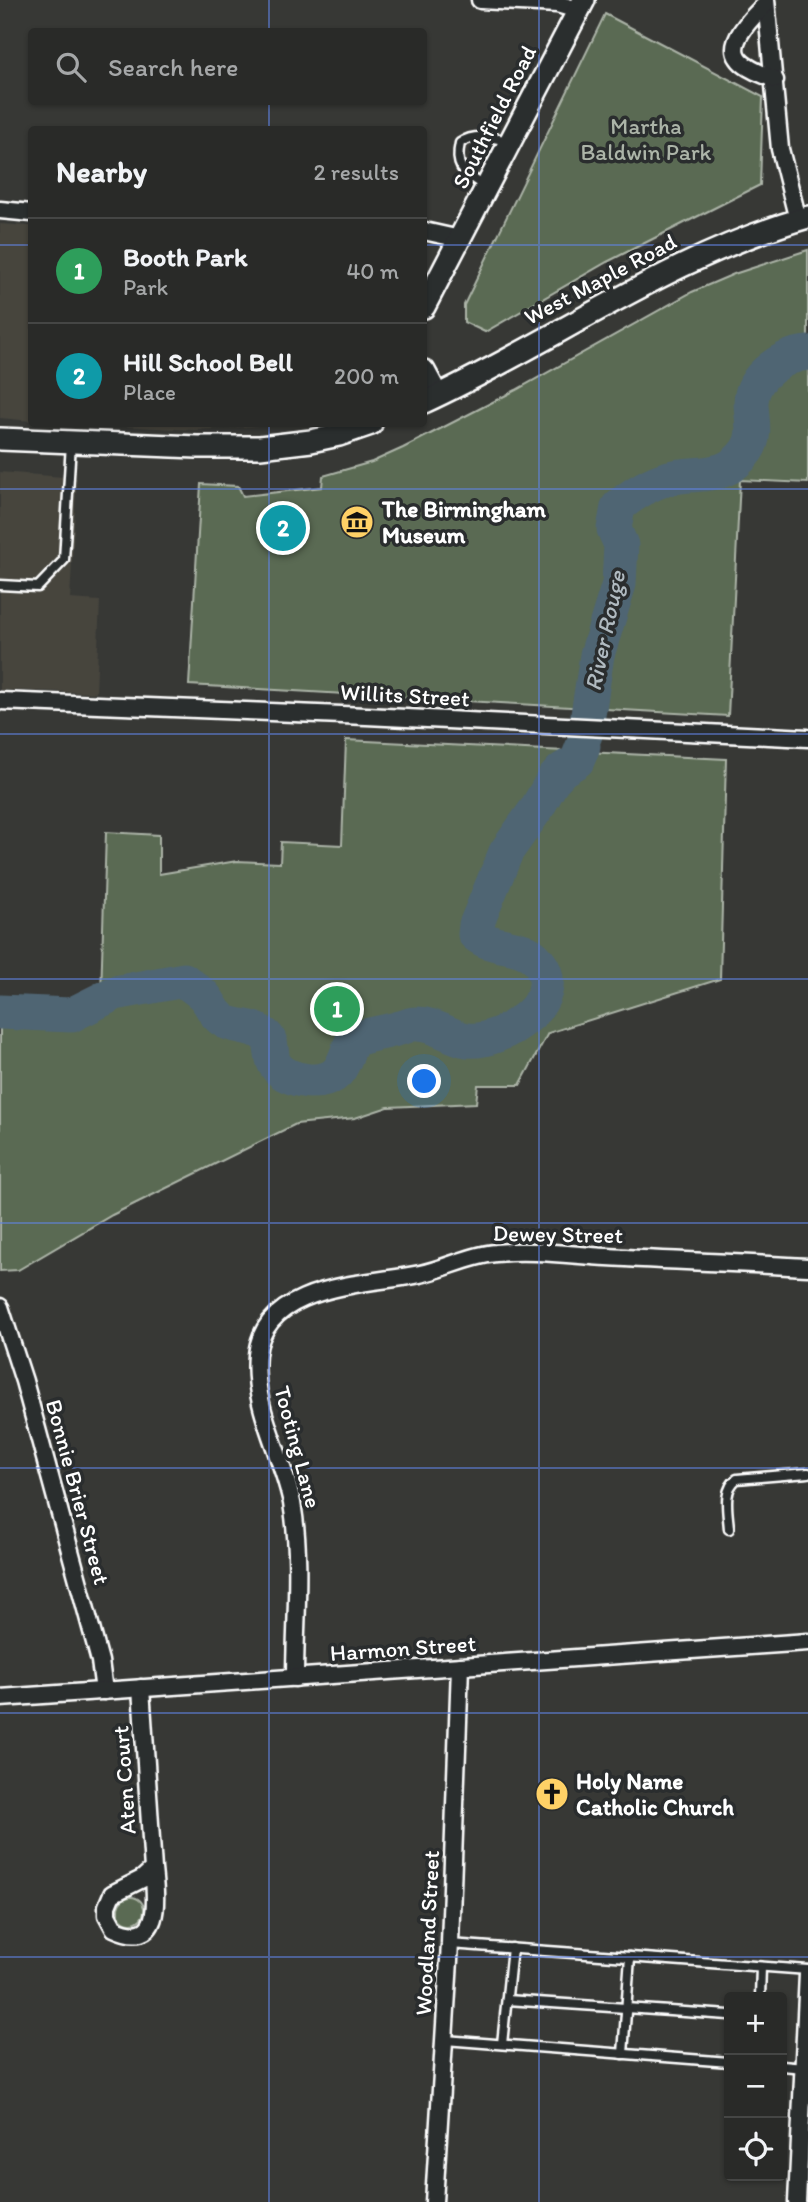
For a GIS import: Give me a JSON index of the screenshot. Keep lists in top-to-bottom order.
{
  "streets": {
    "main road": ["Southfield Road", "West Maple Road"],
    "street": [
      "Willits Street",
      "Dewey Street",
      "Tooting Lane",
      "Bonnie Brier Street",
      "Harmon Street",
      "Aten Court",
      "Woodland Street"
    ]
  },
  "crossings": [
    ["Dewey Street", "Tooting Lane"],
    ["Tooting Lane", "Harmon Street"],
    ["Bonnie Brier Street", "Harmon Street"],
    ["Harmon Street", "Aten Court"],
    ["Harmon Street", "Woodland Street"]
  ],
  "water": ["River Rouge"],
  "parks": ["Martha Baldwin Park"],
  "places": {
    "museum": ["The Birmingham Museum"],
    "church": ["Holy Name Catholic Church"]
  },
  "page": {
    "search": "Search here",
    "heading": ["Nearby", "2 results"],
    "list": [
      {
        "mark": "1",
        "name": "Booth Park",
        "note": "Park",
        "value": "40 m"
      },
      {
        "mark": "2",
        "name": "Hill School Bell",
        "note": "Place",
        "value": "200 m"
      }
    ],
    "pins": ["2", "1"],
    "map_buttons": ["+", "−"]
  }
}
